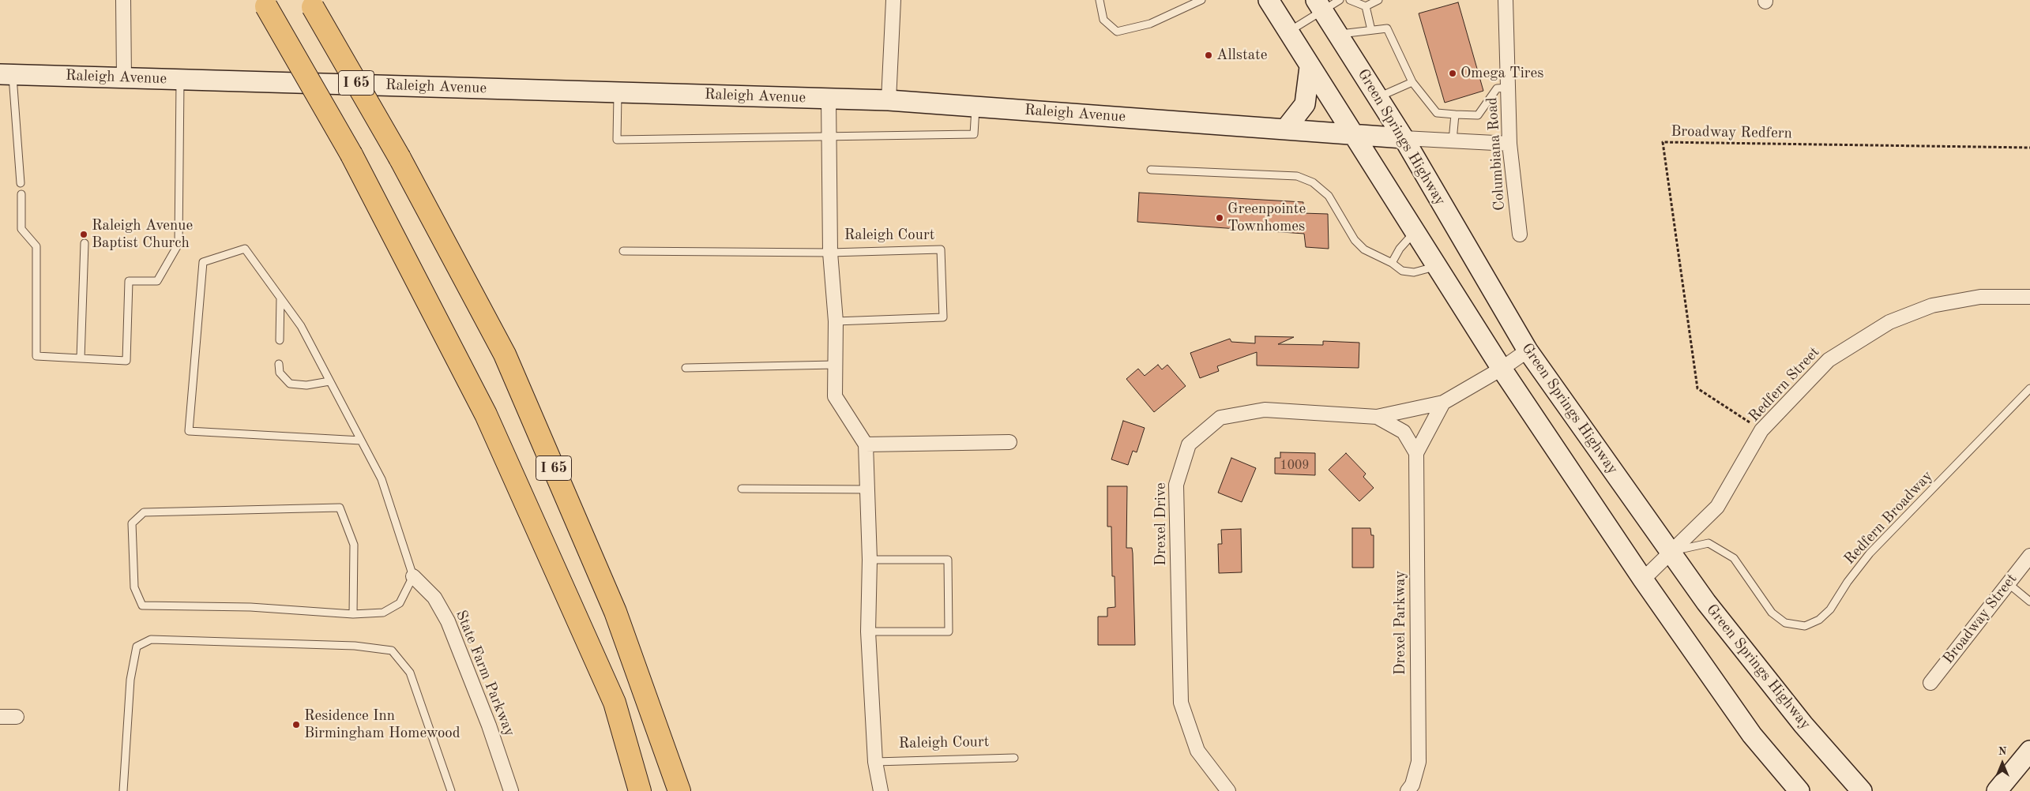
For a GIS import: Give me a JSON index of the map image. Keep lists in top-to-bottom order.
{
  "streets": {
    "highway": ["I 65"],
    "main road": ["Raleigh Avenue", "Green Springs Highway"],
    "street": [
      "Columbiana Road",
      "Raleigh Court",
      "Redfern Street",
      "Drexel Drive",
      "Broadway Street",
      "Drexel Parkway",
      "State Farm Parkway"
    ],
    "lane": ["Redfern Broadway"],
    "path": ["Broadway Redfern"]
  },
  "crossings": [
    ["Raleigh Avenue", "Green Springs Highway"],
    ["Raleigh Avenue", "Columbiana Road"],
    ["Raleigh Avenue", "Raleigh Court"],
    ["Broadway Redfern", "Redfern Street"],
    ["Green Springs Highway", "Redfern Street"],
    ["Green Springs Highway", "Redfern Broadway"],
    ["Redfern Street", "Redfern Broadway"],
    ["Drexel Drive", "Drexel Parkway"]
  ],
  "places": [
    "Allstate",
    "Omega Tires",
    "Greenpointe Townhomes",
    "Raleigh Avenue Baptist Church",
    "Residence Inn Birmingham Homewood"
  ],
  "house_numbers": ["1009"],
  "north": "top"
}
